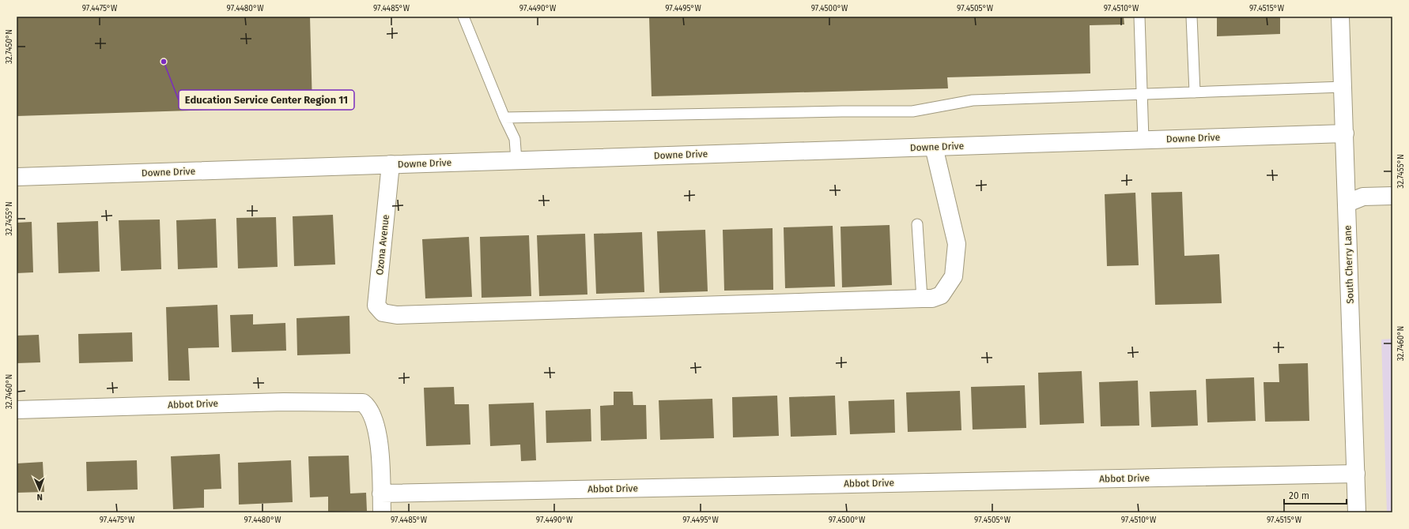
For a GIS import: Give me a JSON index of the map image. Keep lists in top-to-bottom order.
{
  "streets": {
    "street": [
      "Downe Drive",
      "Ozona Avenue",
      "South Cherry Lane",
      "Abbot Drive"
    ]
  },
  "crossings": [
    ["Downe Drive", "Ozona Avenue"],
    ["Downe Drive", "South Cherry Lane"],
    ["South Cherry Lane", "Abbot Drive"]
  ],
  "places": ["Education Service Center Region 11"],
  "scale_bar": "20 m",
  "north": "bottom",
  "coordinates": [
    "97.4475°W",
    "97.4480°W",
    "97.4485°W",
    "97.4490°W",
    "97.4495°W",
    "97.4500°W",
    "97.4505°W",
    "97.4510°W",
    "97.4515°W",
    "32.7450°N",
    "32.7455°N",
    "32.7460°N"
  ]
}
